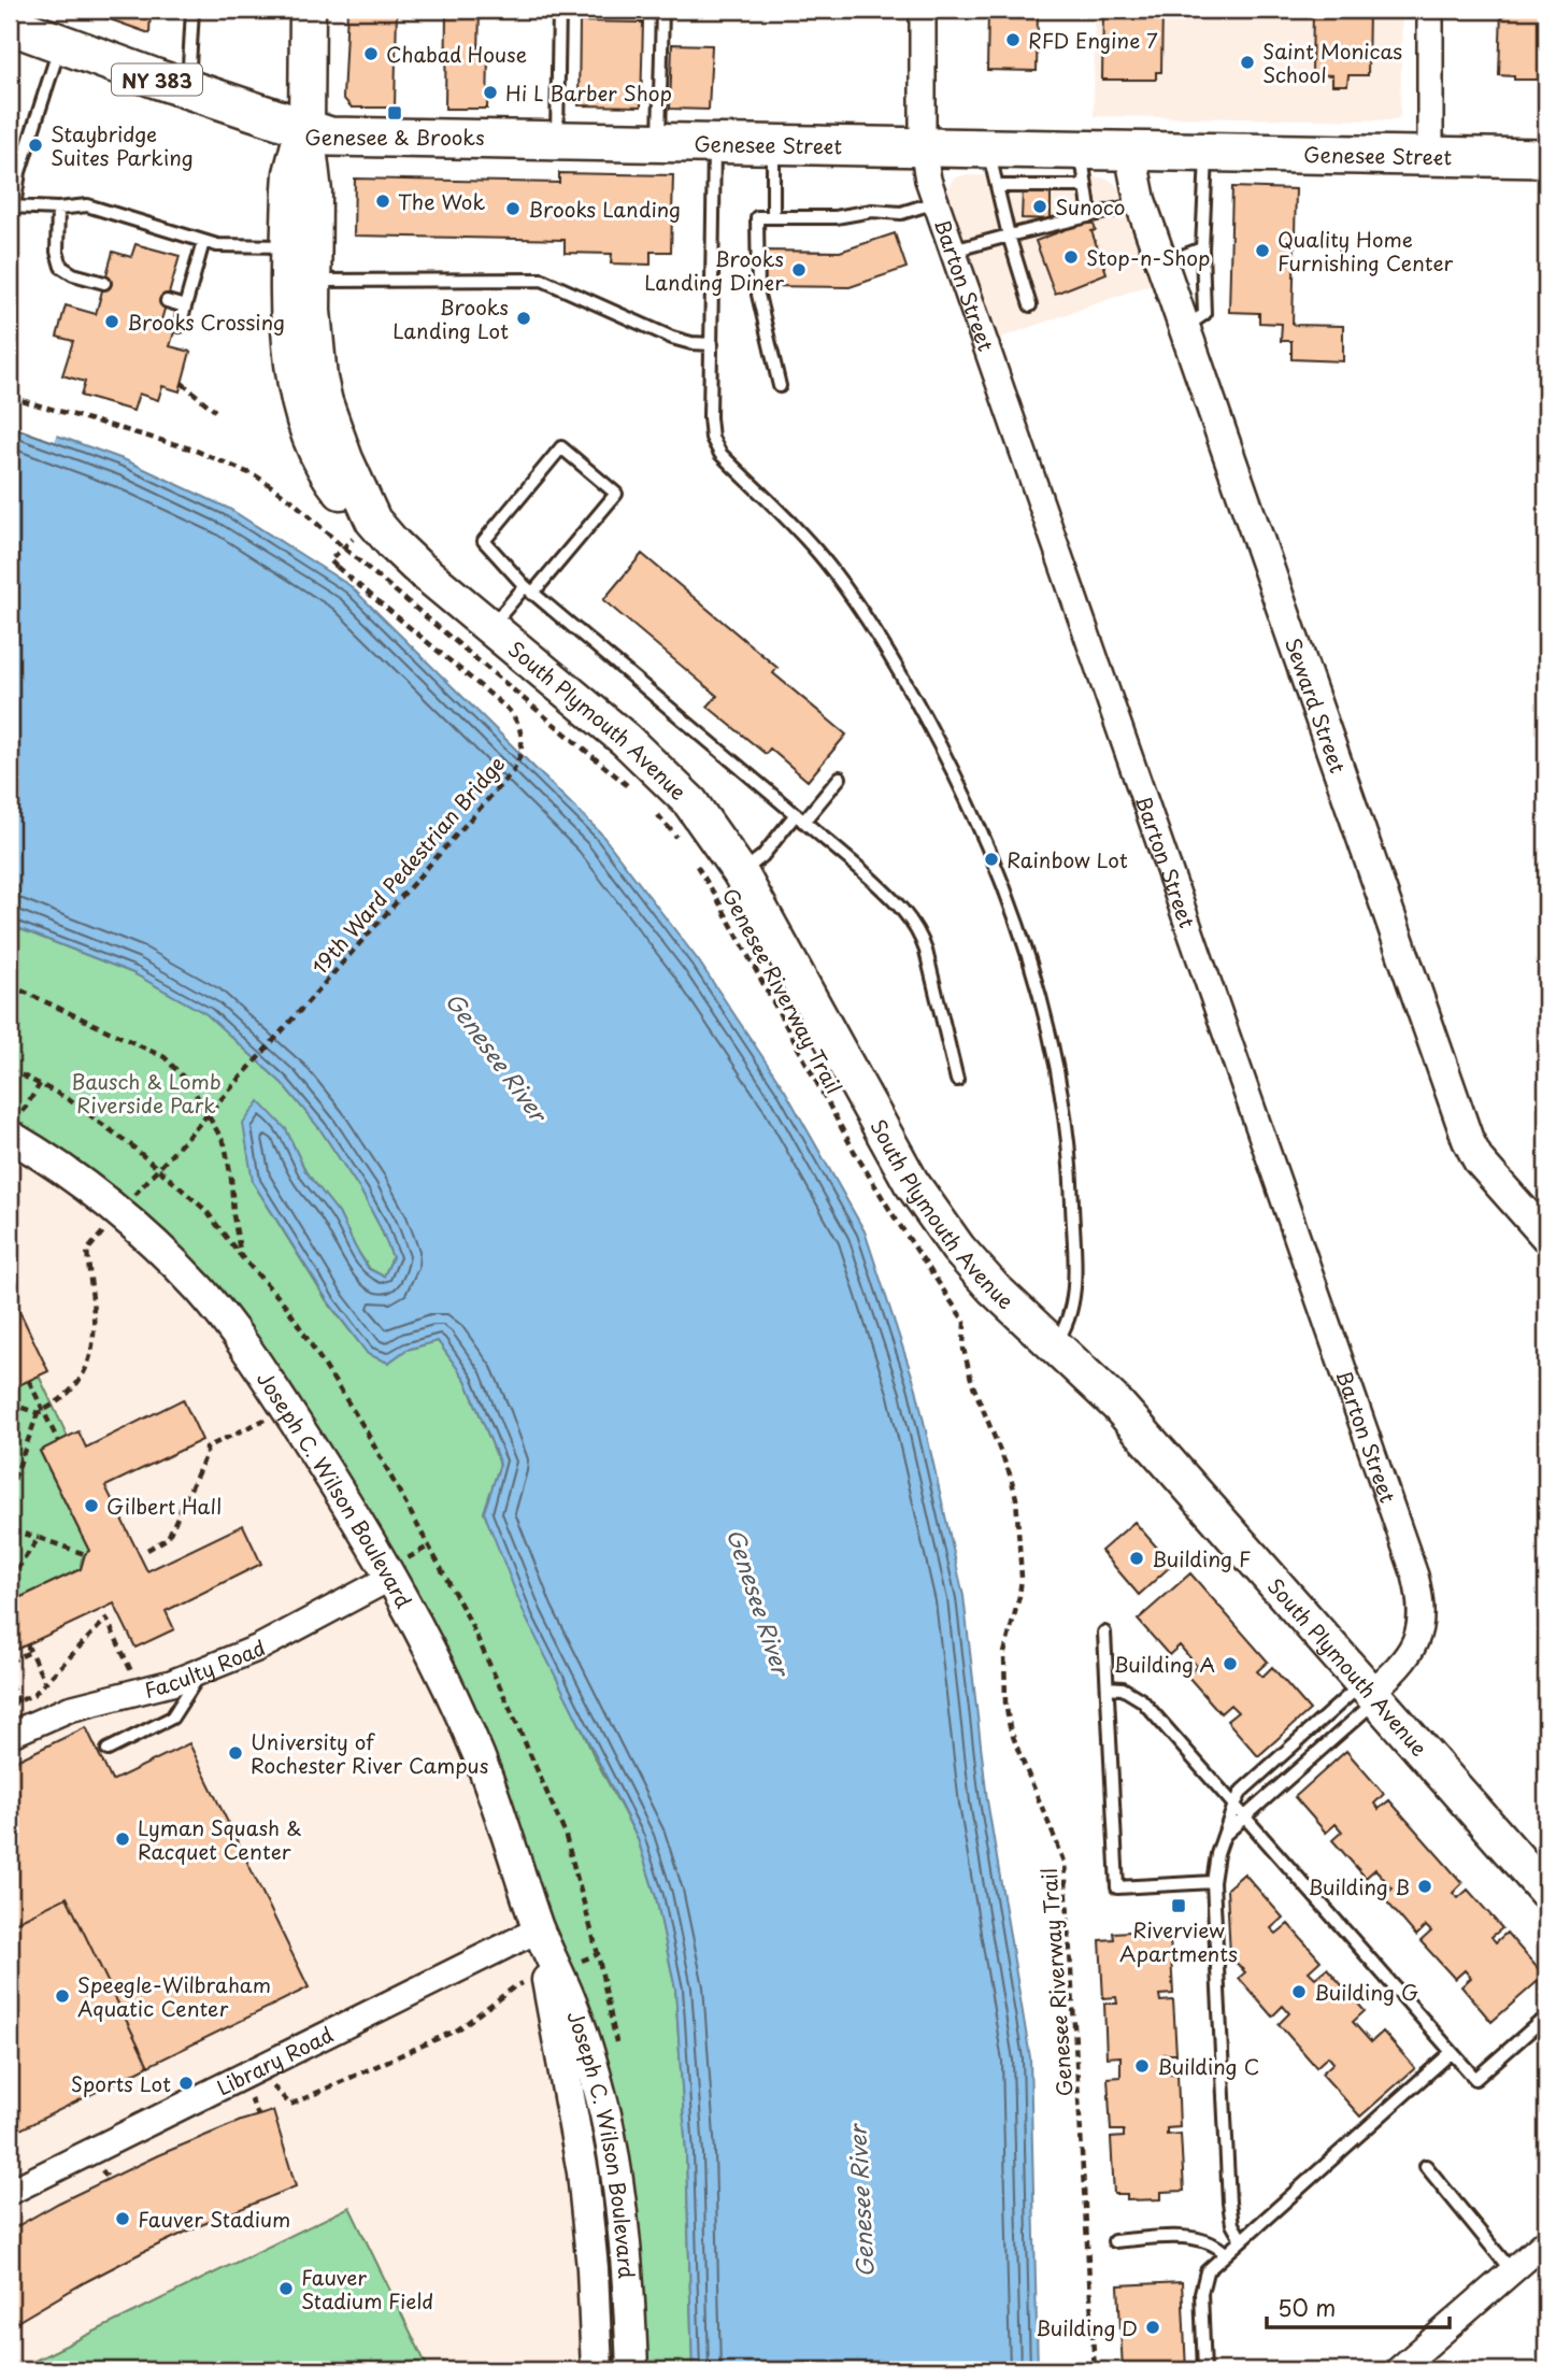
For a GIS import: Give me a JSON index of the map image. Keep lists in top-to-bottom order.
{
  "streets": {
    "main road": ["NY 383", "Genesee Street", "South Plymouth Avenue"],
    "street": [
      "Barton Street",
      "Seward Street",
      "Joseph C. Wilson Boulevard",
      "Faculty Road",
      "Library Road"
    ],
    "path": ["19th Ward Pedestrian Bridge", "Genesee Riverway Trail"]
  },
  "crossings": [
    ["Genesee Street", "Barton Street"],
    ["Genesee Street", "Seward Street"],
    ["Genesee Street", "South Plymouth Avenue"],
    ["Barton Street", "South Plymouth Avenue"],
    ["Joseph C. Wilson Boulevard", "Faculty Road"],
    ["Joseph C. Wilson Boulevard", "Library Road"]
  ],
  "water": ["Genesee River"],
  "parks": ["Bausch & Lomb Riverside Park"],
  "places": {
    "other": [
      "RFD Engine 7",
      "Chabad House",
      "Saint Monicas School",
      "Hi L Barber Shop",
      "Staybridge Suites Parking",
      "The Wok",
      "Sunoco",
      "Brooks Landing",
      "Quality Home Furnishing Center",
      "Stop-n-Shop",
      "Brooks Landing Diner",
      "Brooks Landing Lot",
      "Brooks Crossing",
      "Rainbow Lot",
      "Gilbert Hall",
      "Building F",
      "Building A",
      "University of Rochester River Campus",
      "Lyman Squash & Racquet Center",
      "Building B",
      "Building G",
      "Speegle-Wilbraham Aquatic Center",
      "Building C",
      "Sports Lot",
      "Fauver Stadium",
      "Fauver Stadium Field",
      "Building D"
    ],
    "transit": ["Genesee & Brooks", "Riverview Apartments"]
  },
  "scale_bar": "50 m"
}
